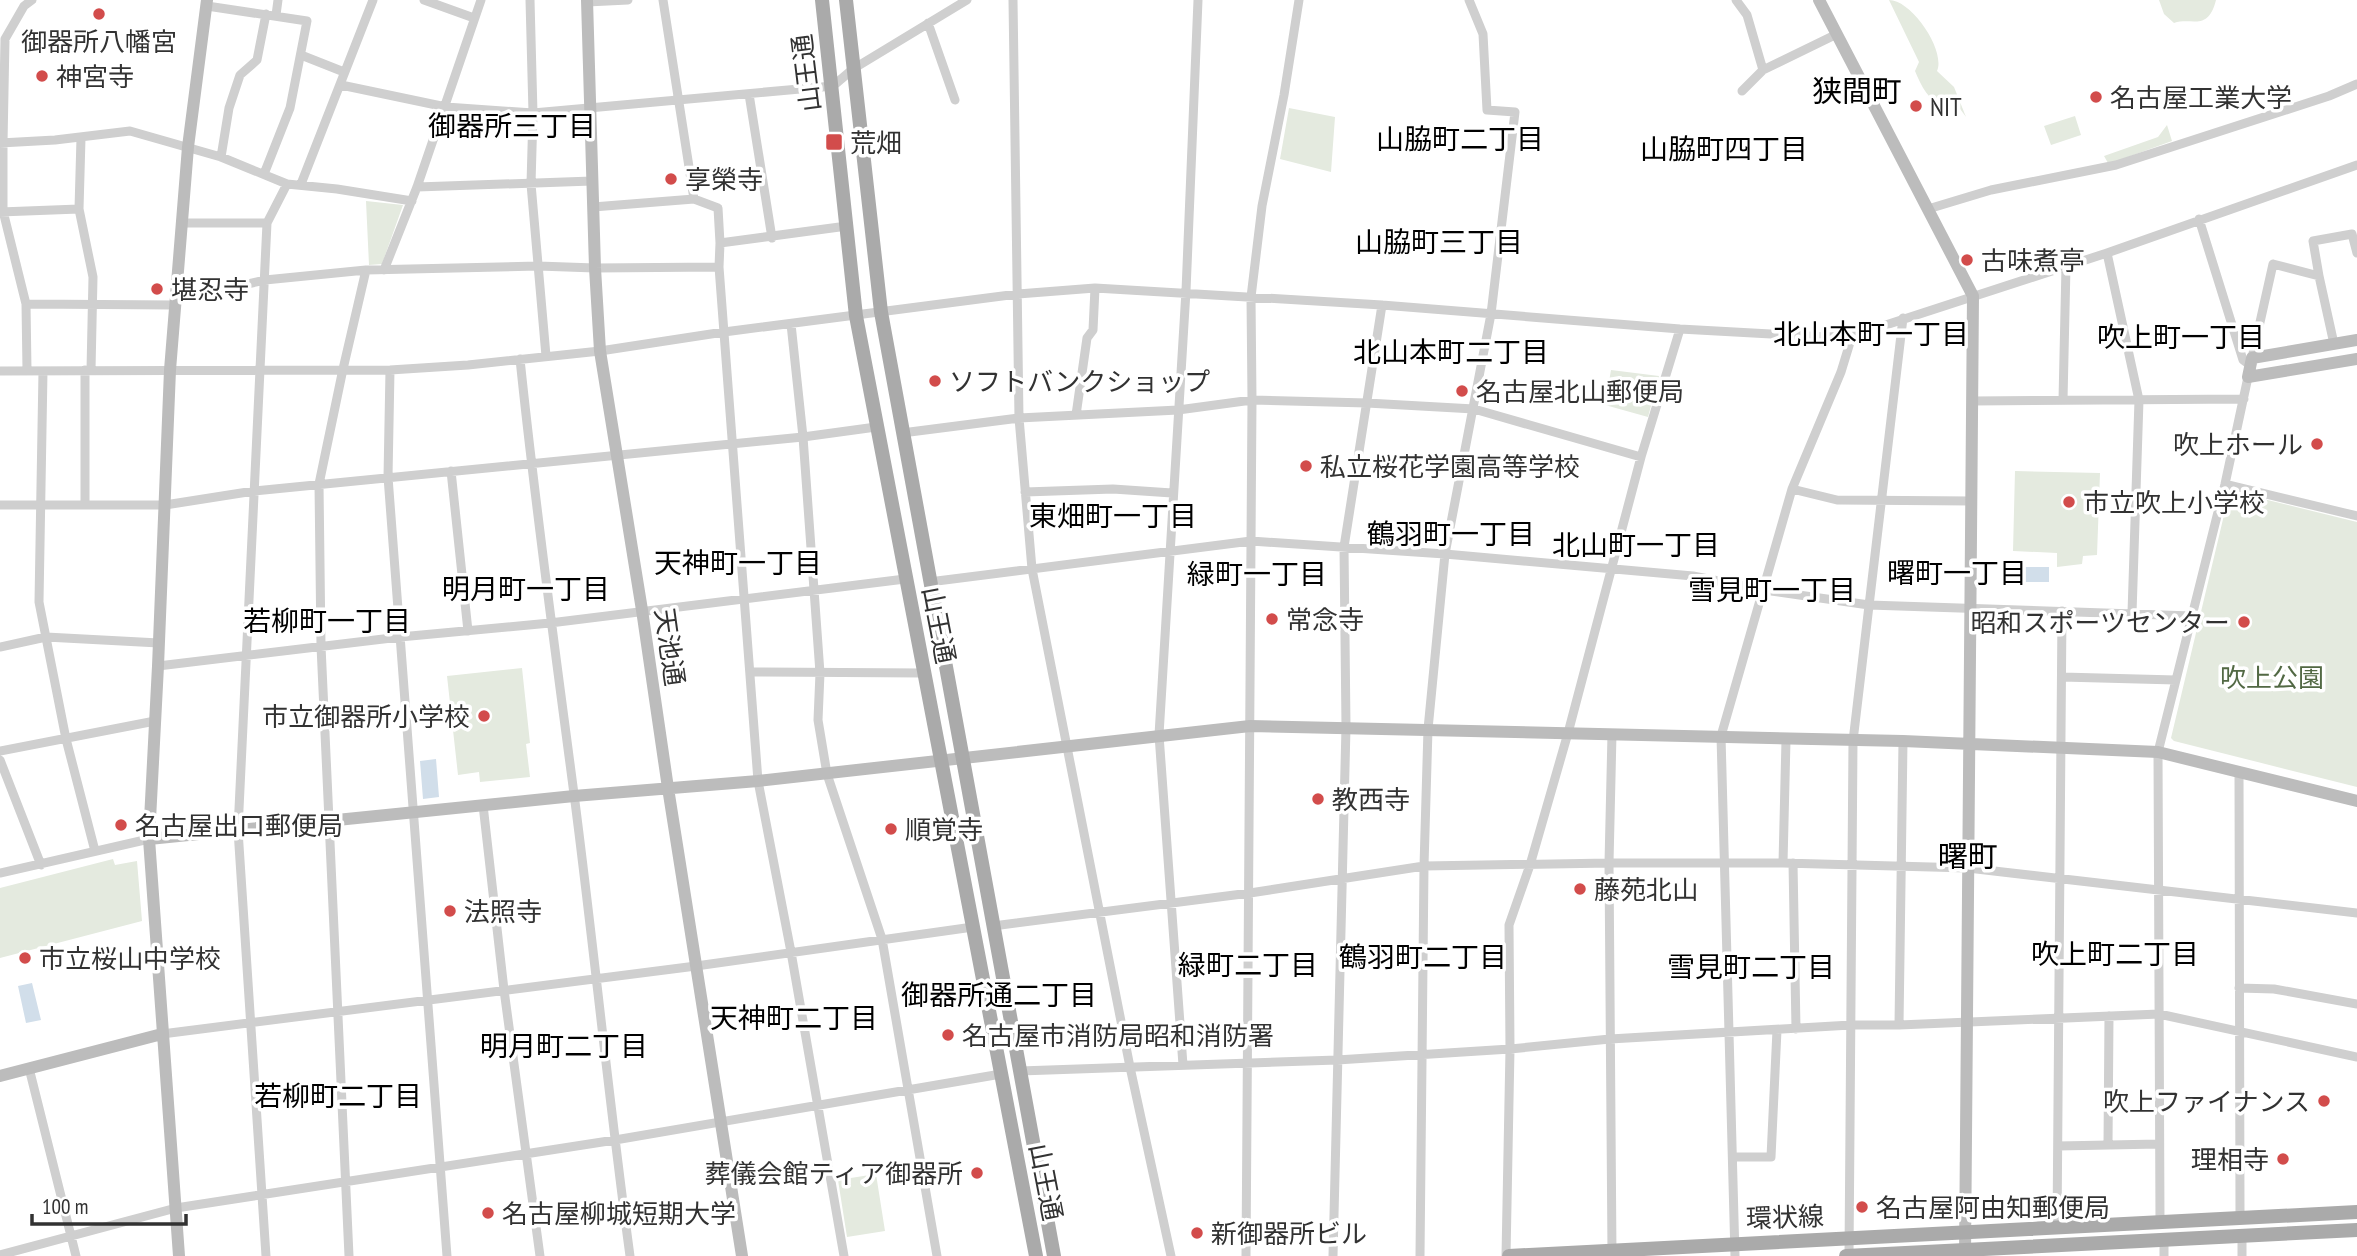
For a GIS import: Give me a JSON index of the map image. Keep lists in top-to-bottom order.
{
  "streets": {
    "main road": ["山王通", "環状線"],
    "street": ["天池通"]
  },
  "districts": [
    "狭間町",
    "御器所三丁目",
    "山脇町二丁目",
    "山脇町四丁目",
    "山脇町三丁目",
    "北山本町一丁目",
    "吹上町一丁目",
    "北山本町二丁目",
    "東畑町一丁目",
    "鶴羽町一丁目",
    "北山町一丁目",
    "天神町一丁目",
    "曙町一丁目",
    "緑町一丁目",
    "明月町一丁目",
    "雪見町一丁目",
    "若柳町一丁目",
    "曙町",
    "吹上町二丁目",
    "鶴羽町二丁目",
    "緑町二丁目",
    "雪見町二丁目",
    "御器所通二丁目",
    "天神町二丁目",
    "明月町二丁目",
    "若柳町二丁目"
  ],
  "parks": ["吹上公園"],
  "places": {
    "other": [
      "御器所八幡宮",
      "神宮寺",
      "名古屋工業大学",
      "NIT",
      "享榮寺",
      "古味煮亭",
      "堪忍寺",
      "ソフトバンクショップ",
      "名古屋北山郵便局",
      "吹上ホール",
      "私立桜花学園高等学校",
      "市立吹上小学校",
      "常念寺",
      "昭和スポーツセンター",
      "市立御器所小学校",
      "教西寺",
      "名古屋出口郵便局",
      "順覚寺",
      "藤苑北山",
      "法照寺",
      "市立桜山中学校",
      "名古屋市消防局昭和消防署",
      "吹上ファイナンス",
      "理相寺",
      "葬儀会館ティア御器所",
      "名古屋阿由知郵便局",
      "名古屋柳城短期大学",
      "新御器所ビル"
    ],
    "transit": ["荒畑"]
  },
  "scale_bar": "100 m"
}
